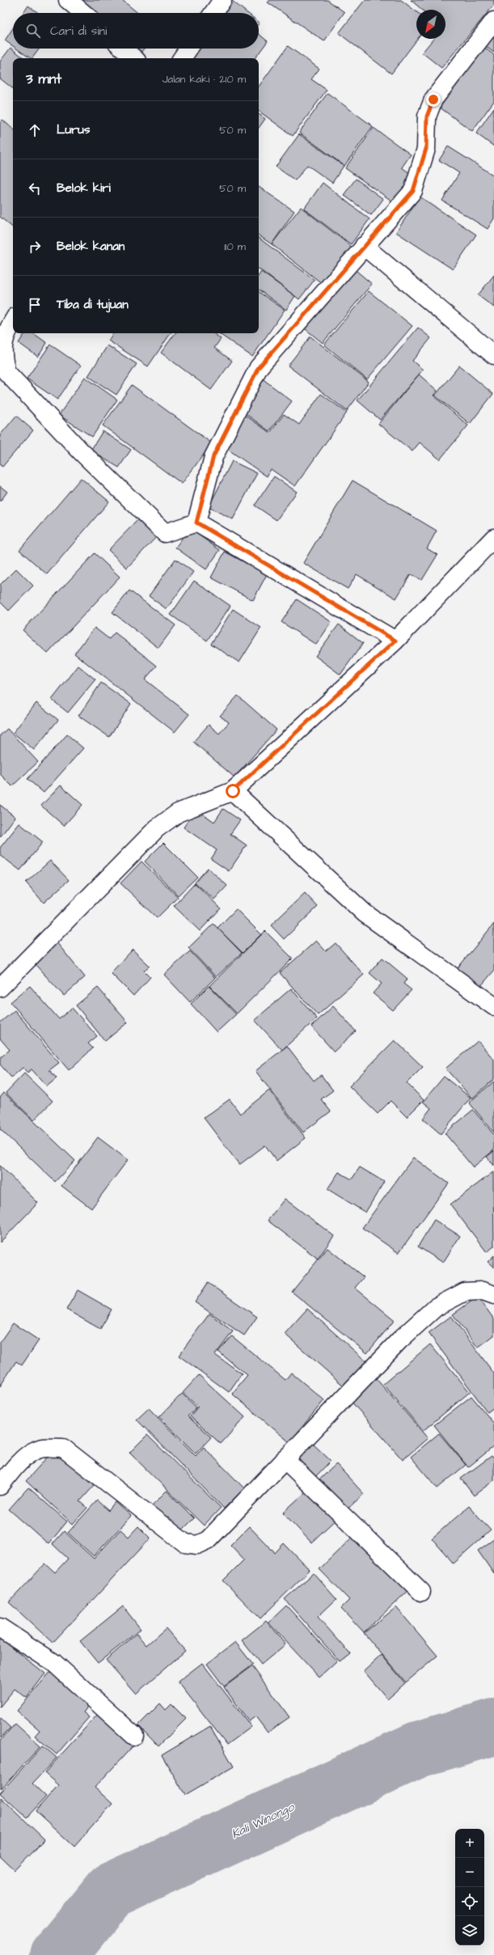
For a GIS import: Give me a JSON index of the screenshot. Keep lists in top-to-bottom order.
{
  "water": ["Kali Winongo"],
  "north": "bottom left",
  "page": {
    "search": "Cari di sini",
    "heading": ["3 mnt", "Jalan kaki · 210 m"],
    "list": [
      ["Lurus", "50 m"],
      ["Belok kiri", "50 m"],
      ["Belok kanan", "110 m"],
      "Tiba di tujuan"
    ],
    "map_buttons": ["+", "−"]
  }
}
